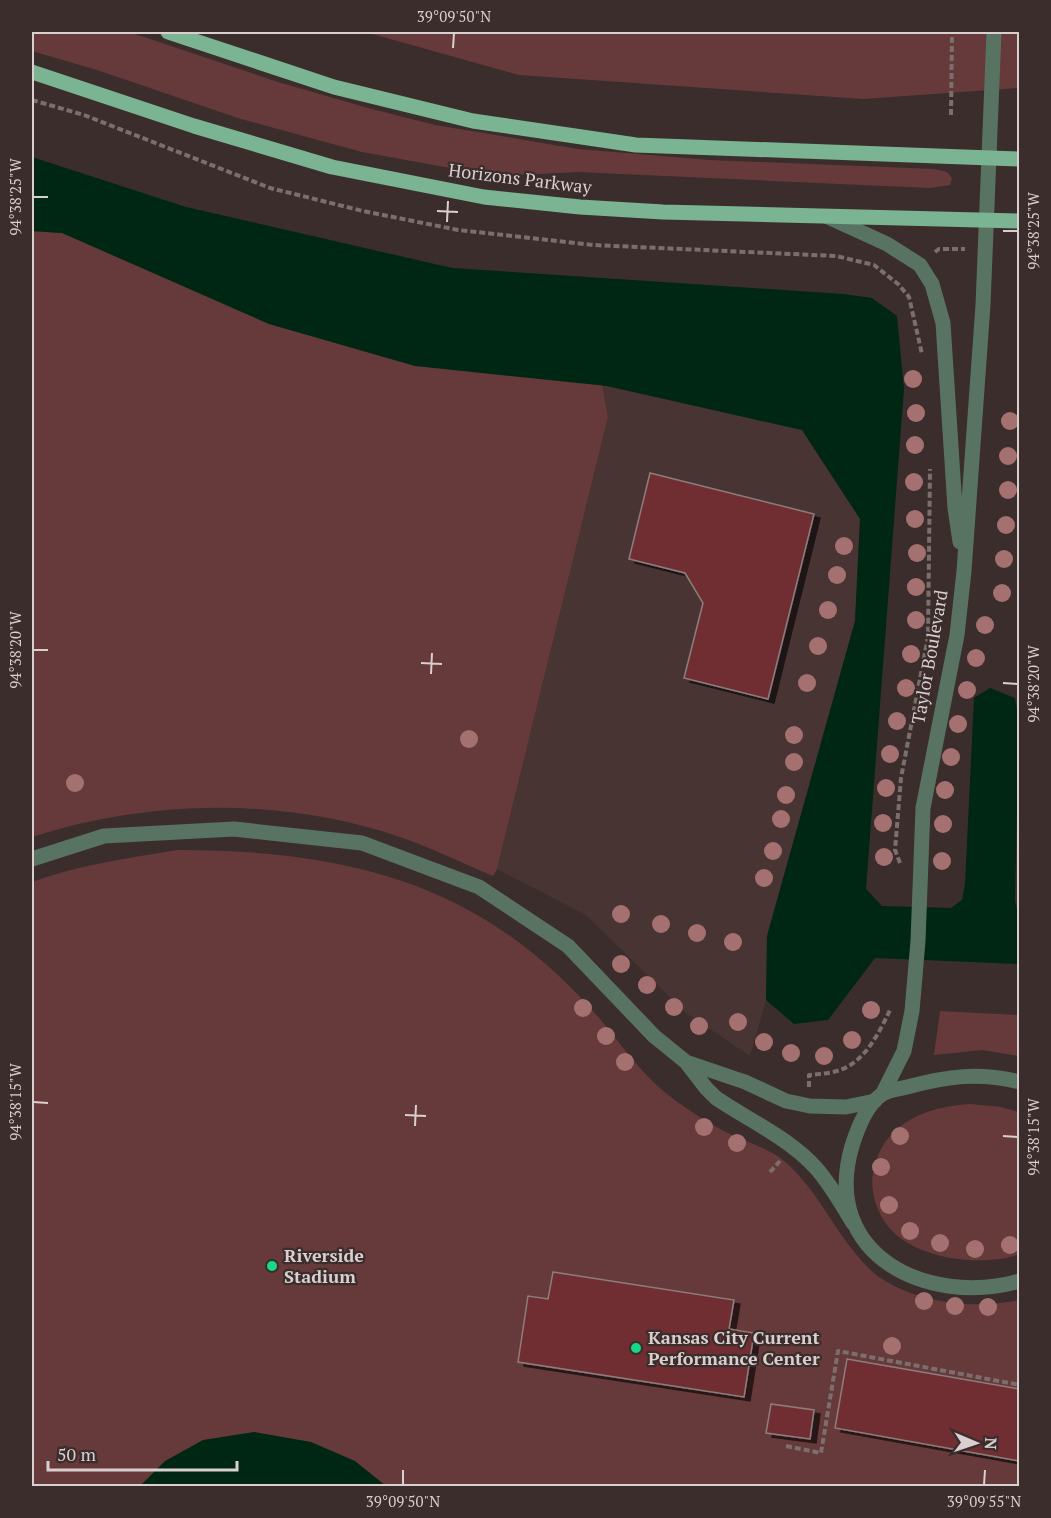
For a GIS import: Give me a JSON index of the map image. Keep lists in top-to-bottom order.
{
  "streets": {
    "main road": ["Horizons Parkway"],
    "street": ["Taylor Boulevard"]
  },
  "crossings": [
    ["Horizons Parkway", "Taylor Boulevard"]
  ],
  "places": ["Riverside Stadium", "Kansas City Current Performance Center"],
  "scale_bar": "50 m",
  "north": "right",
  "coordinates": [
    "39°09'50\"N",
    "94°38'25\"W",
    "94°38'20\"W",
    "94°38'15\"W",
    "39°09'55\"N"
  ]
}
